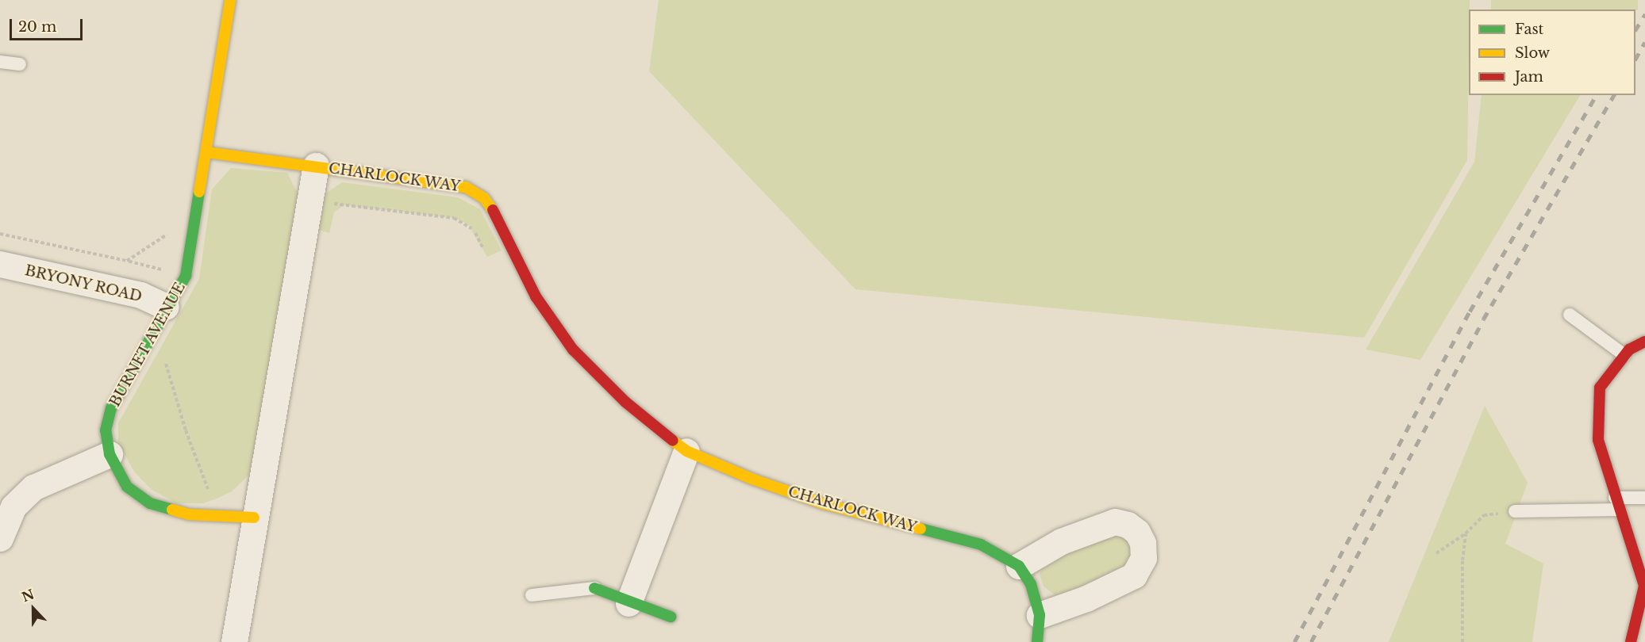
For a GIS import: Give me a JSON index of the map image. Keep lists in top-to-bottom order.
{
  "streets": {
    "street": ["CHARLOCK WAY", "BRYONY ROAD", "BURNET AVENUE"]
  },
  "crossings": [
    ["BRYONY ROAD", "BURNET AVENUE"]
  ],
  "legend": ["Fast", "Slow", "Jam"],
  "scale_bar": "20 m",
  "north": "top"
}
